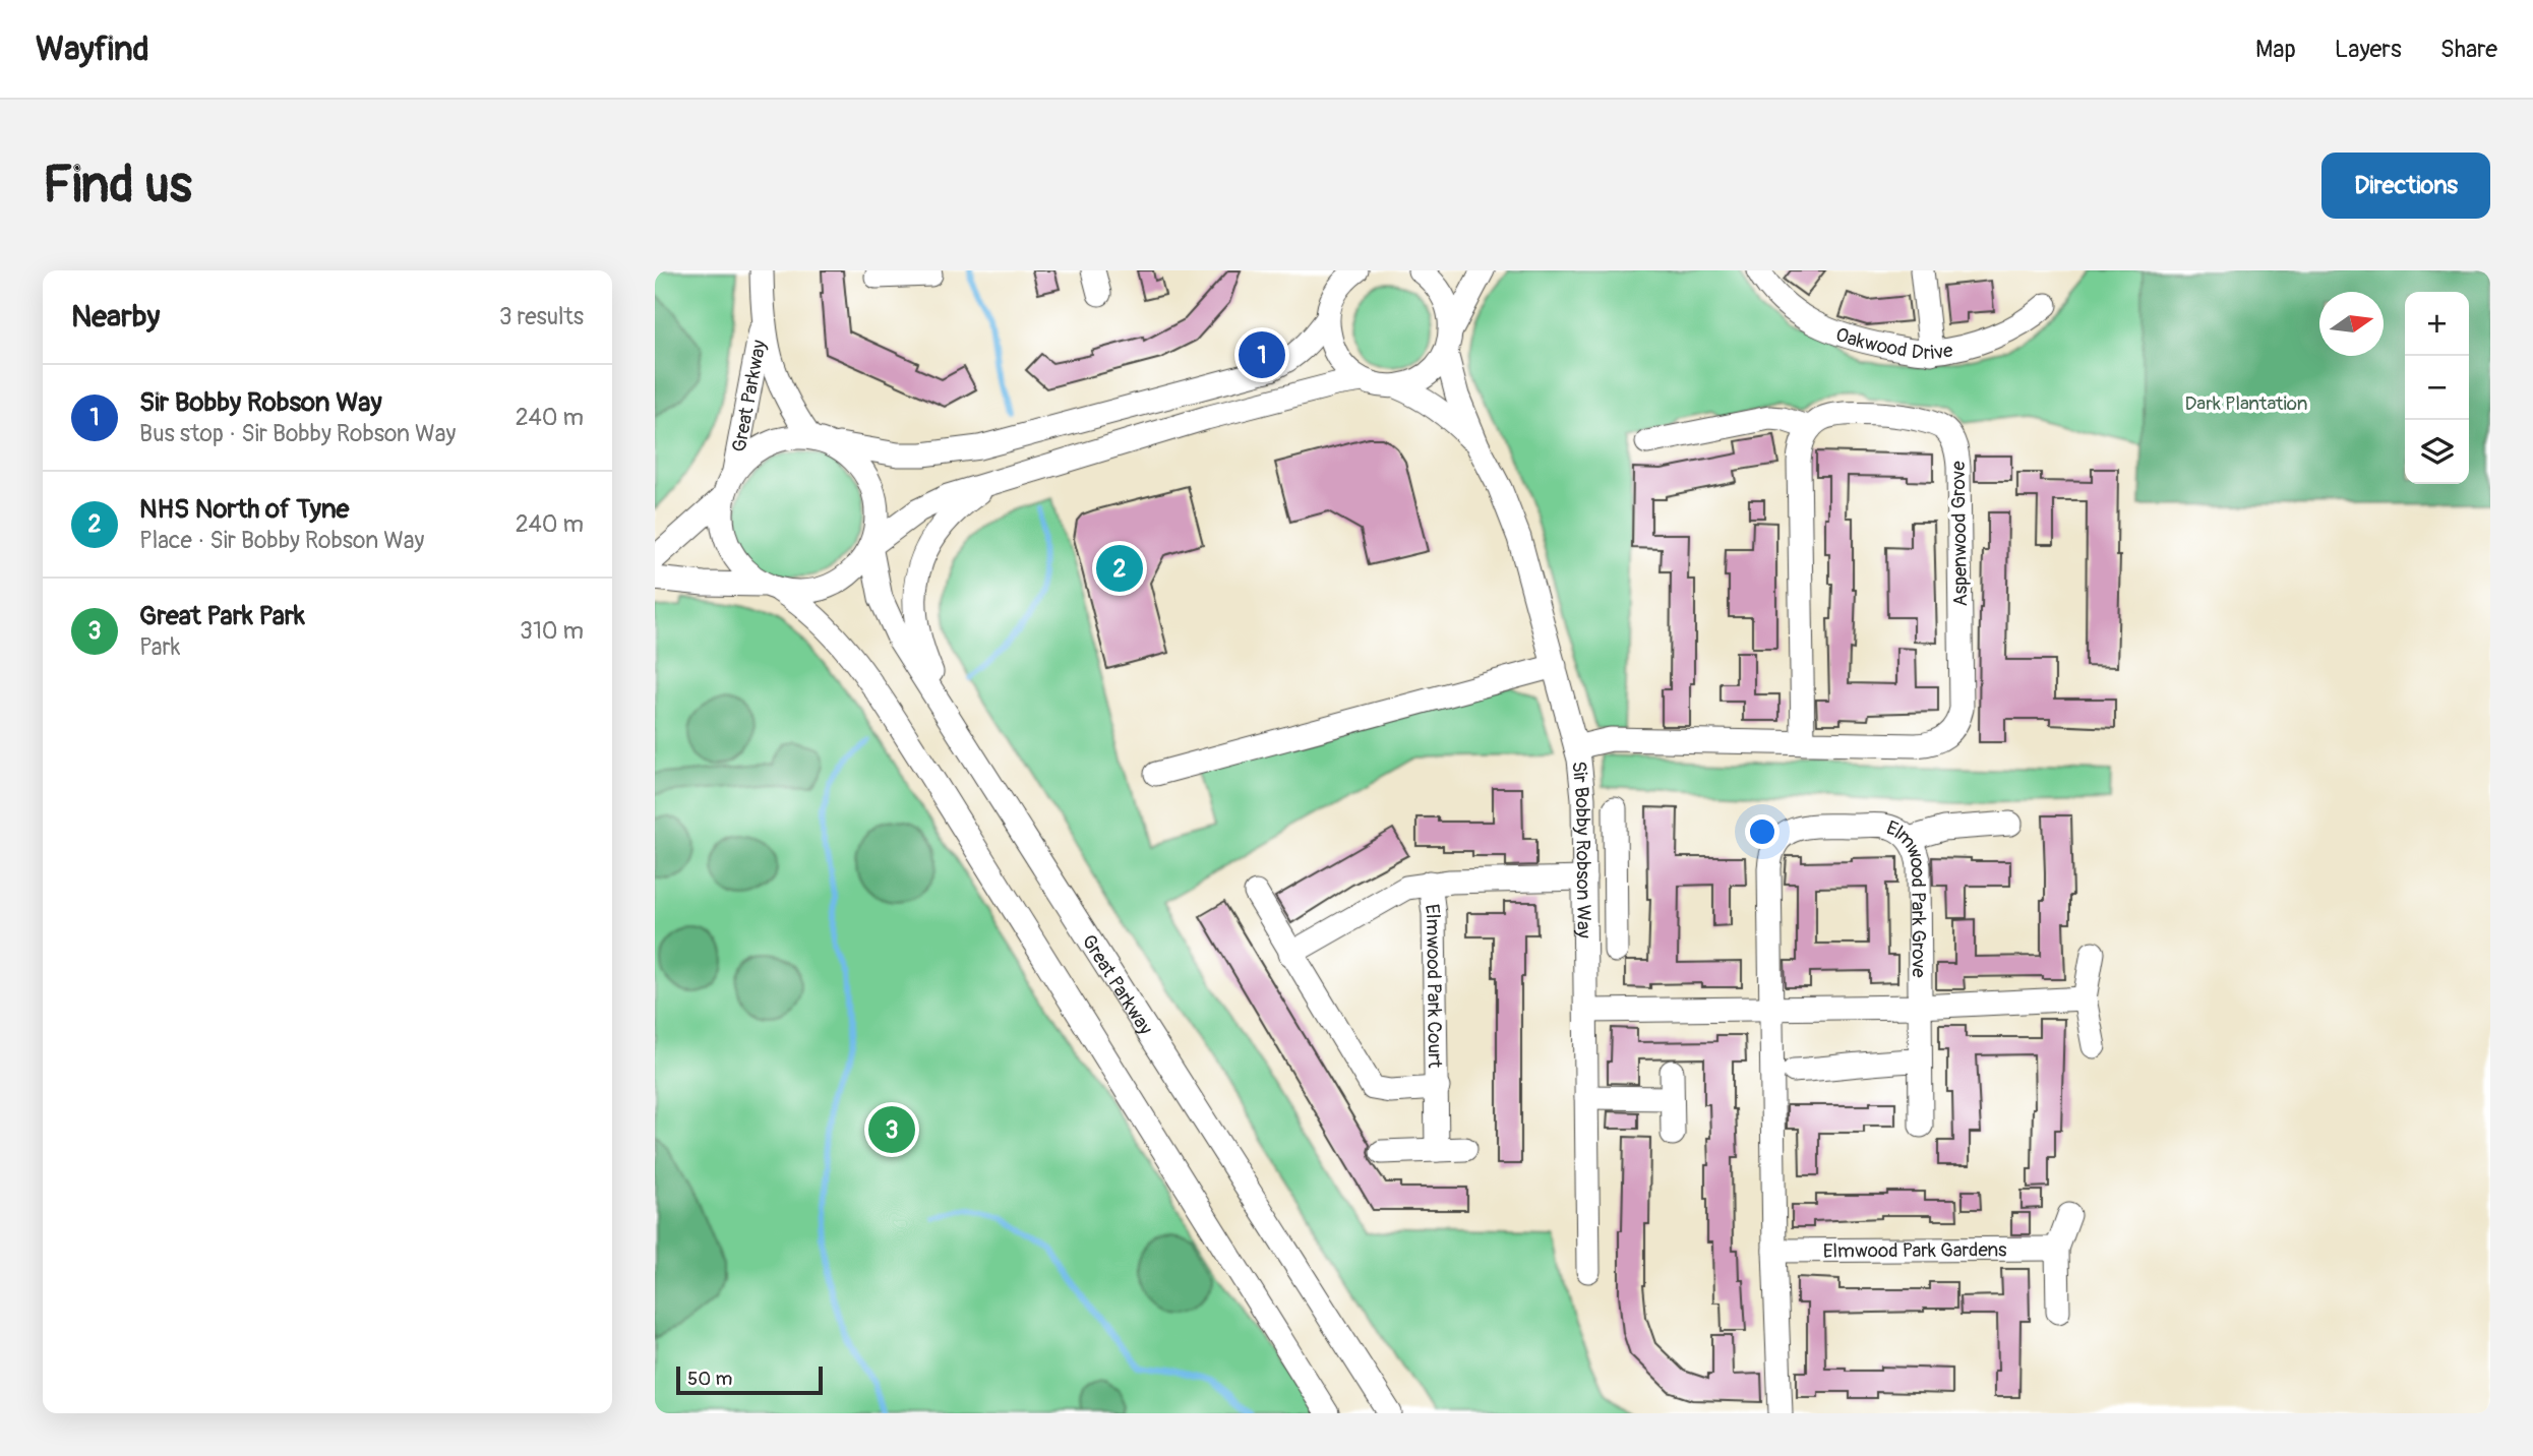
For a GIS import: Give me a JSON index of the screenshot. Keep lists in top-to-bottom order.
{
  "streets": {
    "street": [
      "Oakwood Drive",
      "Great Parkway",
      "Aspenwood Grove",
      "Sir Bobby Robson Way",
      "Elmwood Park Grove",
      "Elmwood Park Court",
      "Elmwood Park Gardens"
    ]
  },
  "crossings": [
    ["Aspenwood Grove", "Sir Bobby Robson Way"],
    ["Sir Bobby Robson Way", "Elmwood Park Court"]
  ],
  "parks": ["Dark Plantation"],
  "scale_bar": "50 m",
  "north": "right",
  "page": {
    "header": "Wayfind",
    "nav": ["Map", "Layers", "Share"],
    "buttons": "Directions",
    "title": "Find us",
    "heading": ["Nearby", "3 results"],
    "map_buttons": ["+", "−"],
    "pins": ["1", "2", "3"],
    "list": [
      {
        "mark": "1",
        "name": "Sir Bobby Robson Way",
        "note": "Bus stop · Sir Bobby Robson Way",
        "value": "240 m"
      },
      {
        "mark": "2",
        "name": "NHS North of Tyne",
        "note": "Place · Sir Bobby Robson Way",
        "value": "240 m"
      },
      {
        "mark": "3",
        "name": "Great Park Park",
        "note": "Park",
        "value": "310 m"
      }
    ],
    "scale": "50 m"
  }
}
